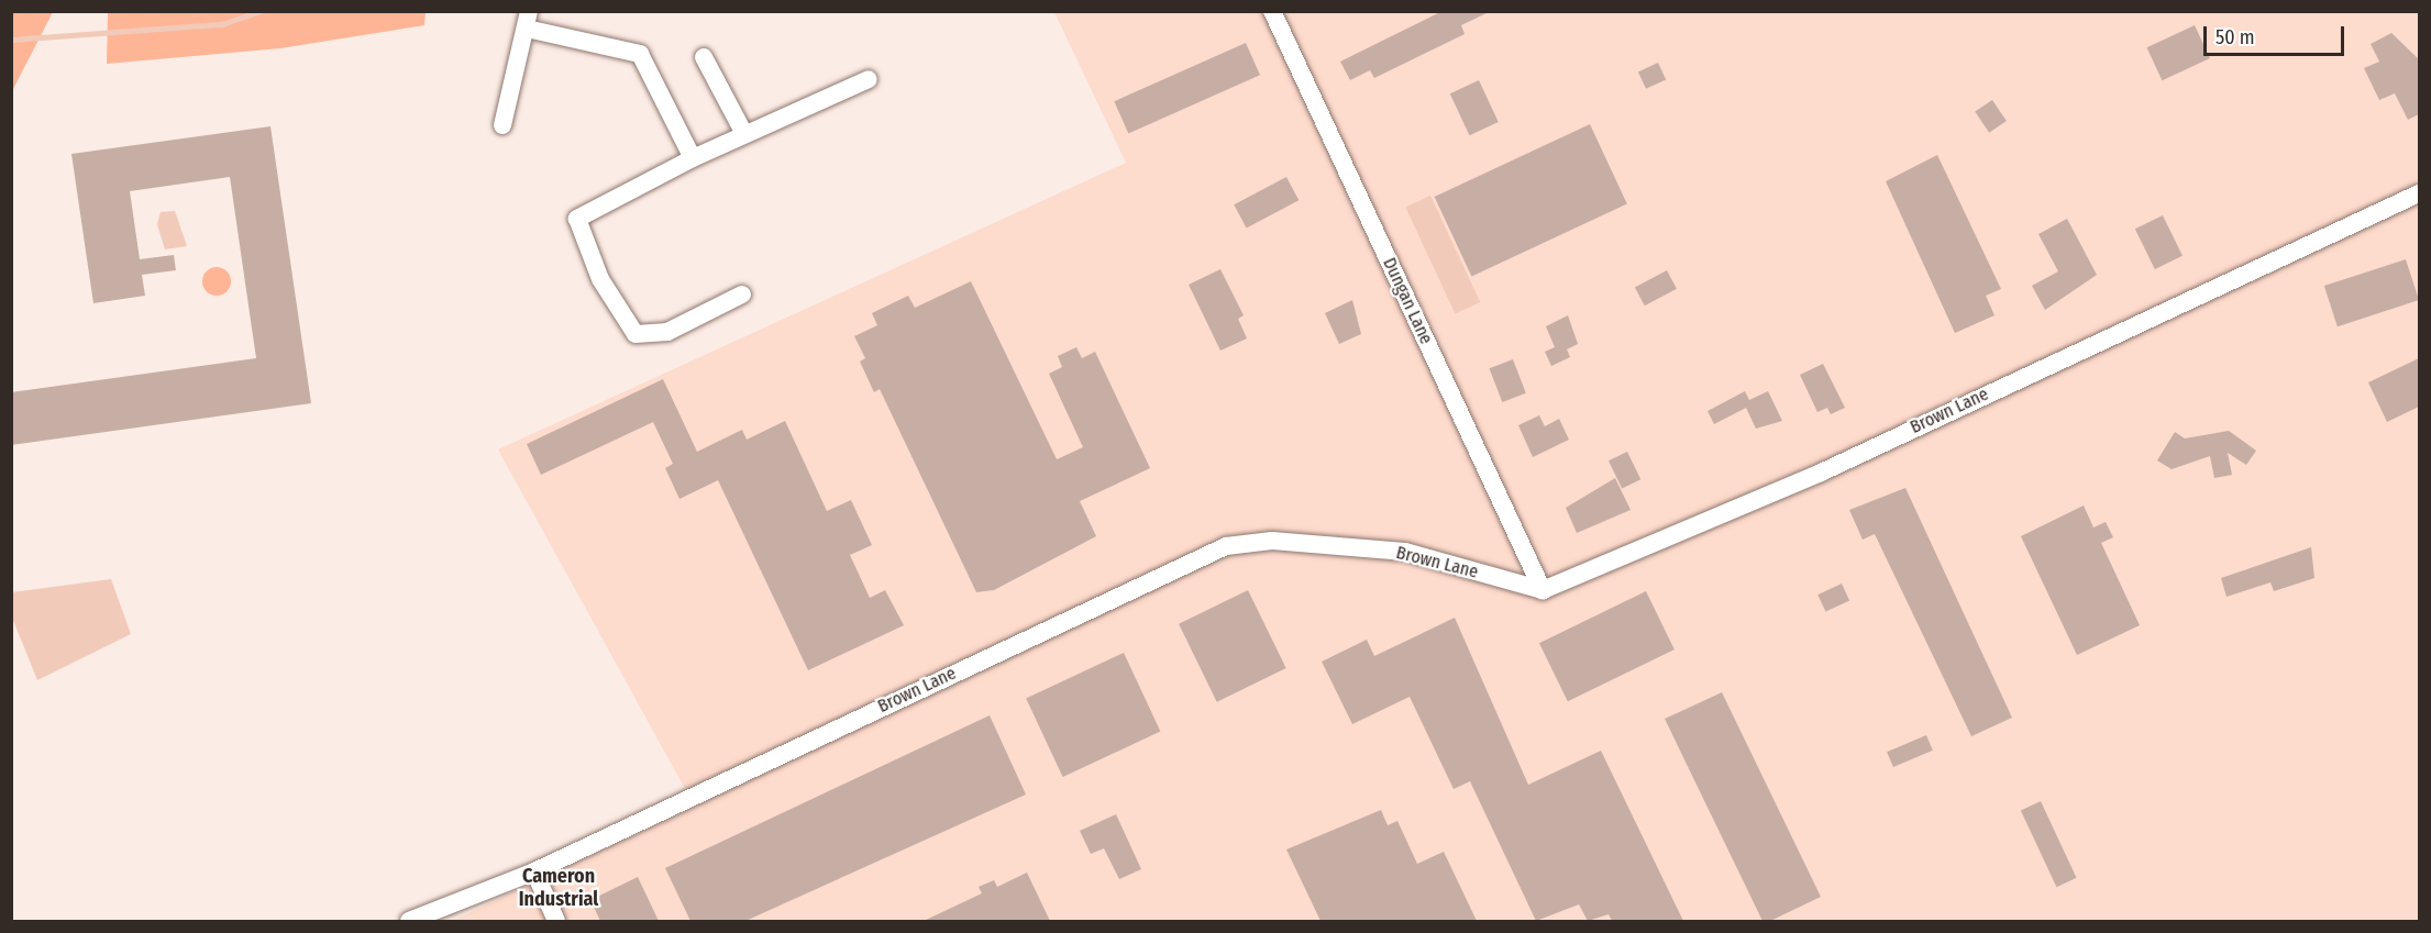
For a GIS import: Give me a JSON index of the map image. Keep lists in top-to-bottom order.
{
  "streets": {
    "street": ["Dungan Lane", "Brown Lane"]
  },
  "crossings": [
    ["Dungan Lane", "Brown Lane"]
  ],
  "districts": ["Cameron Industrial"],
  "scale_bar": "50 m"
}
